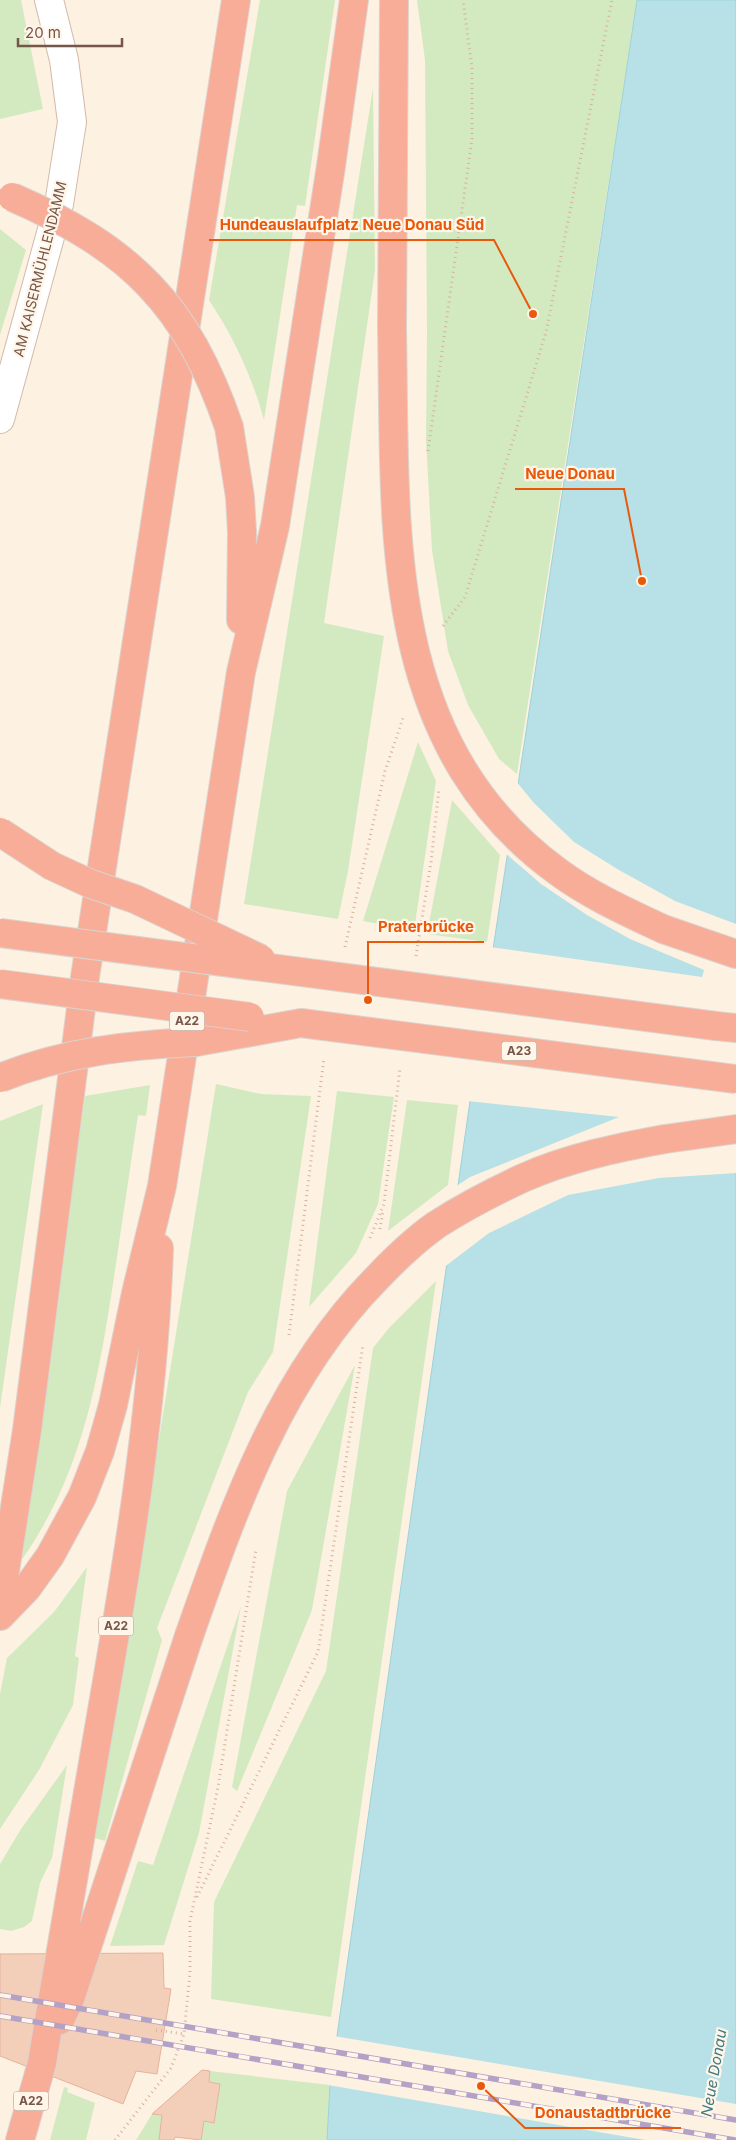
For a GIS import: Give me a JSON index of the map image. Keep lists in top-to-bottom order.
{
  "streets": {
    "highway": ["A22", "A23"],
    "street": ["AM KAISERMÜHLENDAMM"]
  },
  "water": ["Neue Donau"],
  "places": [
    "Hundeauslaufplatz Neue Donau Süd",
    "Neue Donau",
    "Praterbrücke",
    "Donaustadtbrücke"
  ],
  "scale_bar": "20 m"
}
